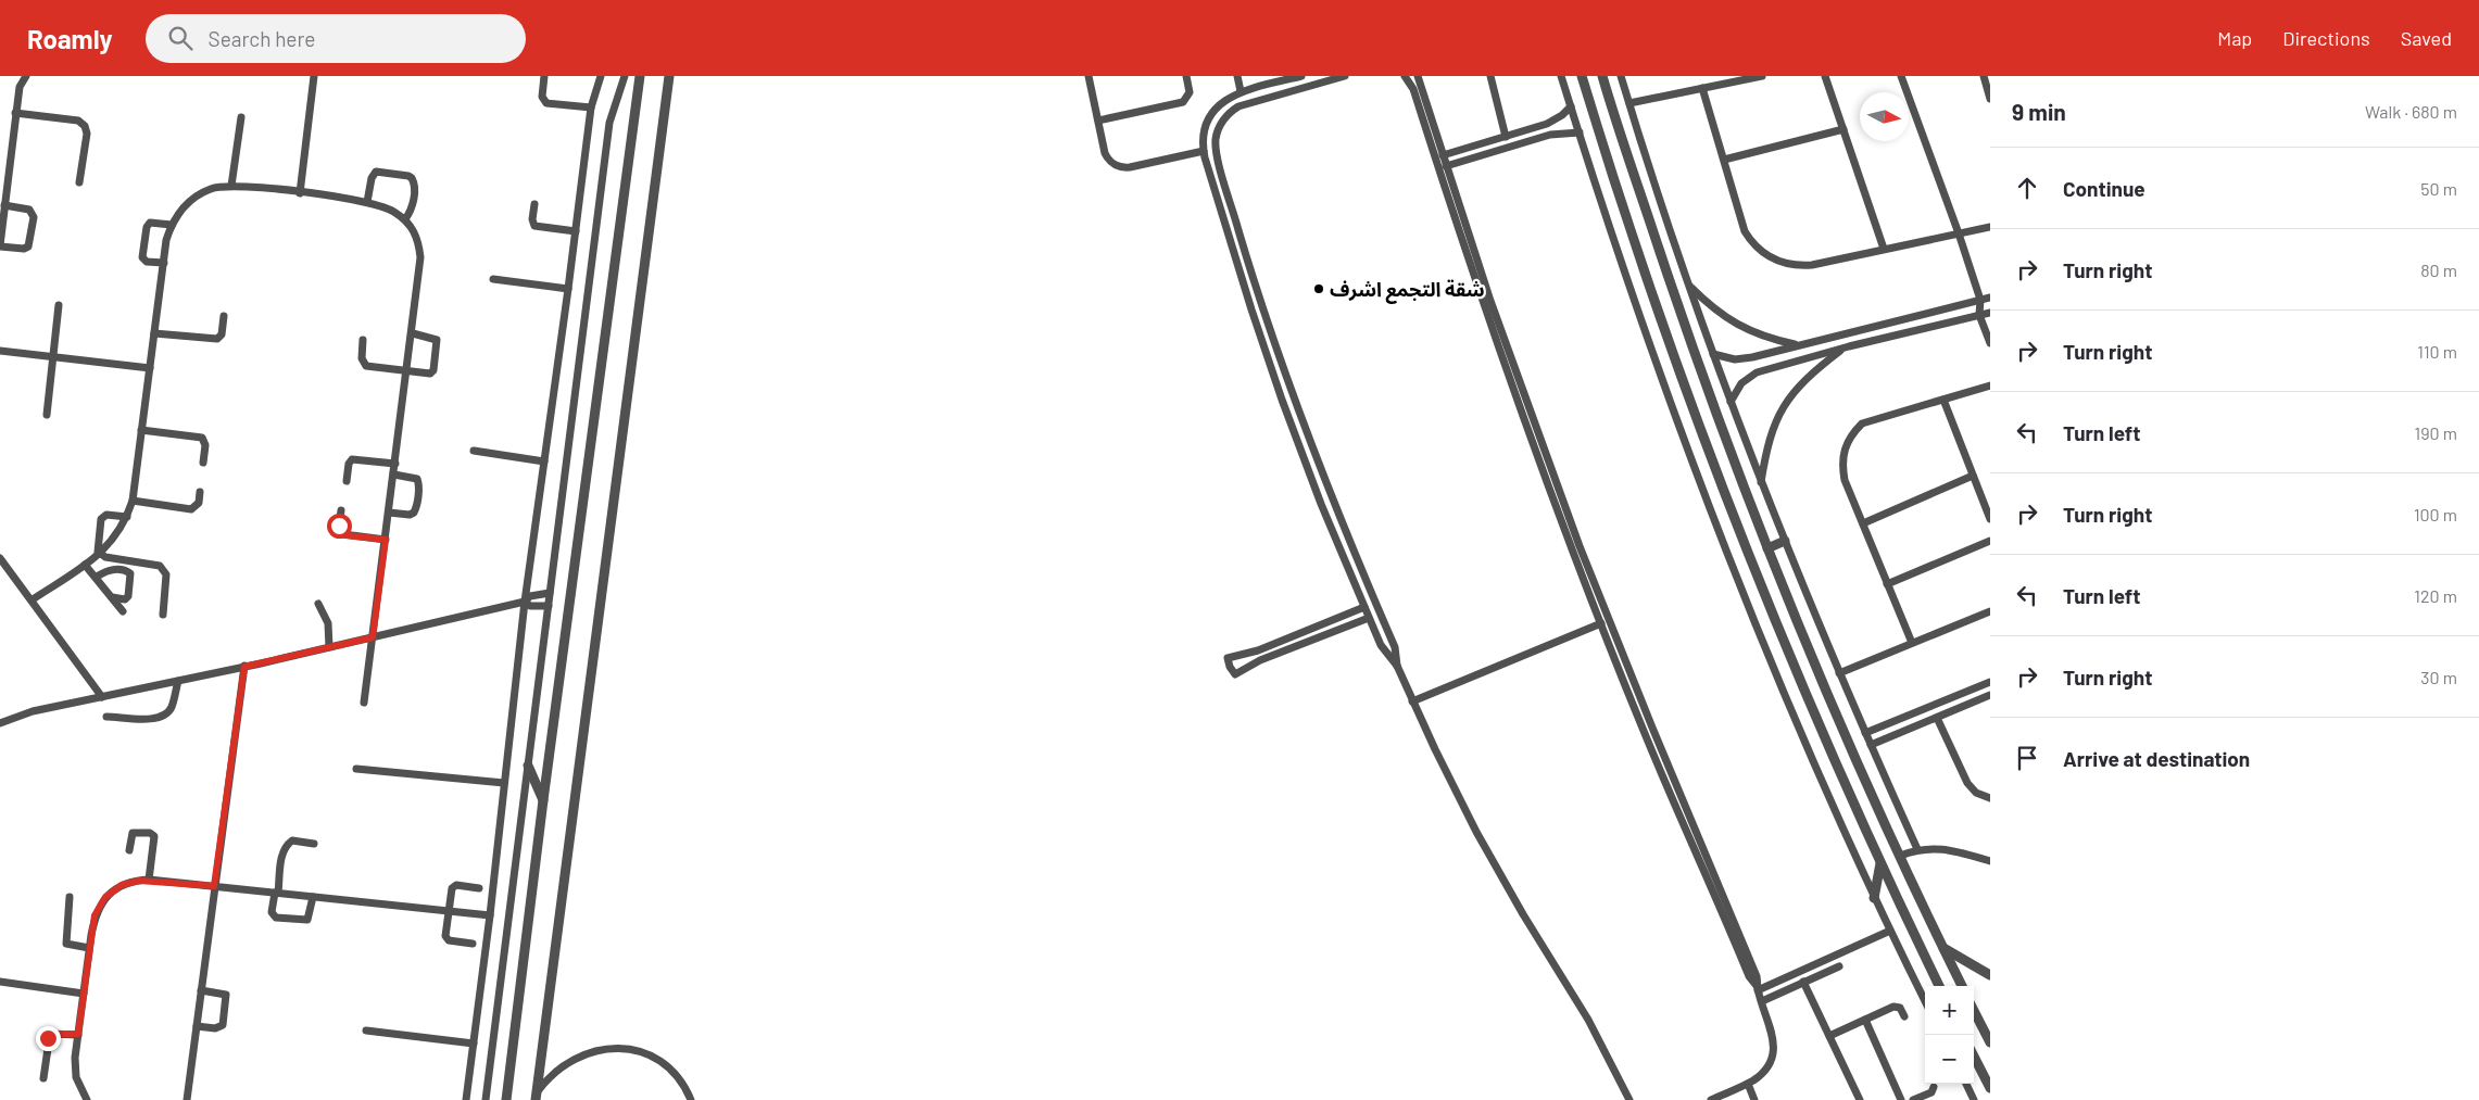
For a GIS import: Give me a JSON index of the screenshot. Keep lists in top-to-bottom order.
{
  "places": ["شقة التجمع اشرف"],
  "north": "right",
  "page": {
    "header": "Roamly",
    "search": "Search here",
    "nav": ["Map", "Directions", "Saved"],
    "heading": ["9 min", "Walk · 680 m"],
    "list": [
      ["Continue", "50 m"],
      ["Turn right", "80 m"],
      ["Turn right", "110 m"],
      ["Turn left", "190 m"],
      ["Turn right", "100 m"],
      ["Turn left", "120 m"],
      ["Turn right", "30 m"],
      "Arrive at destination"
    ],
    "map_buttons": ["+", "−"]
  }
}
